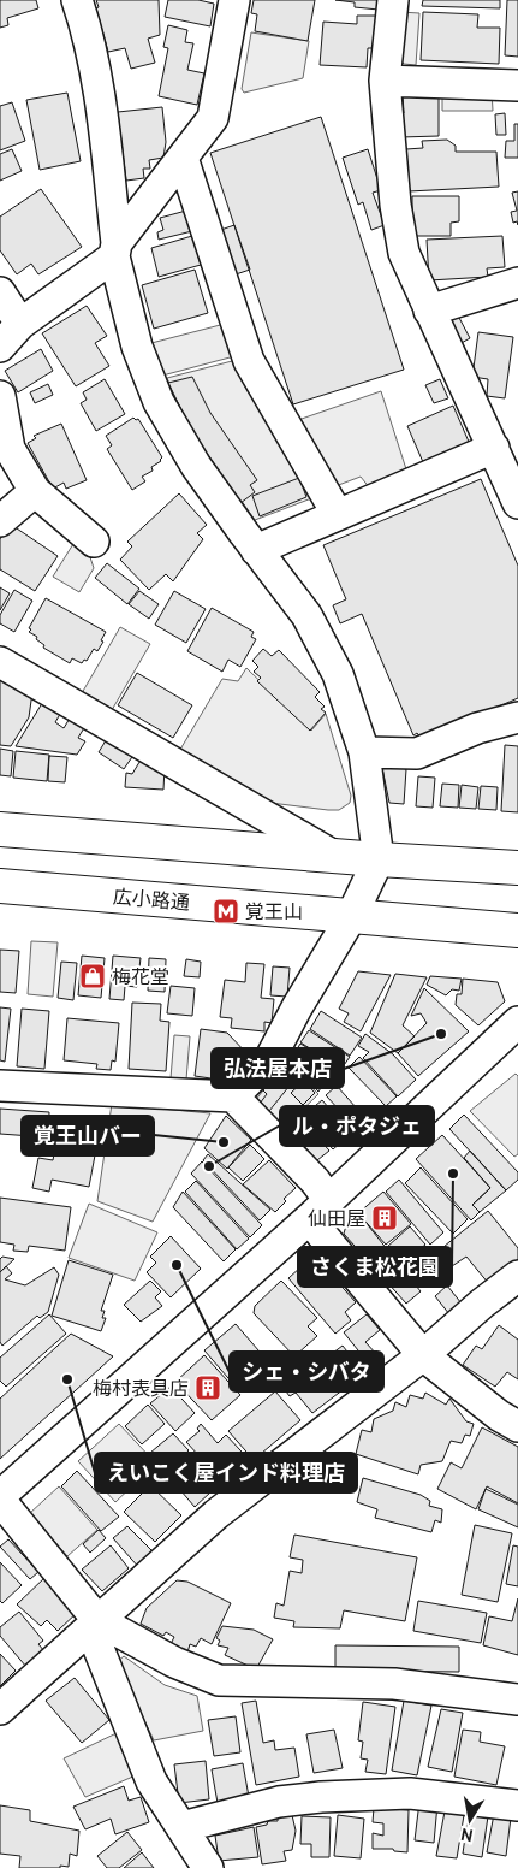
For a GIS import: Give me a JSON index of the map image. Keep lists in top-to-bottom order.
{
  "streets": {
    "main road": ["広小路通"]
  },
  "places": {
    "metro station": ["覚王山"],
    "shop": ["梅花堂"],
    "other": [
      "弘法屋本店",
      "覚王山バー",
      "ル・ポタジェ",
      "さくま松花園",
      "シェ・シバタ",
      "えいこく屋インド料理店"
    ],
    "building": ["仙田屋", "梅村表具店"]
  },
  "north": "bottom"
}
